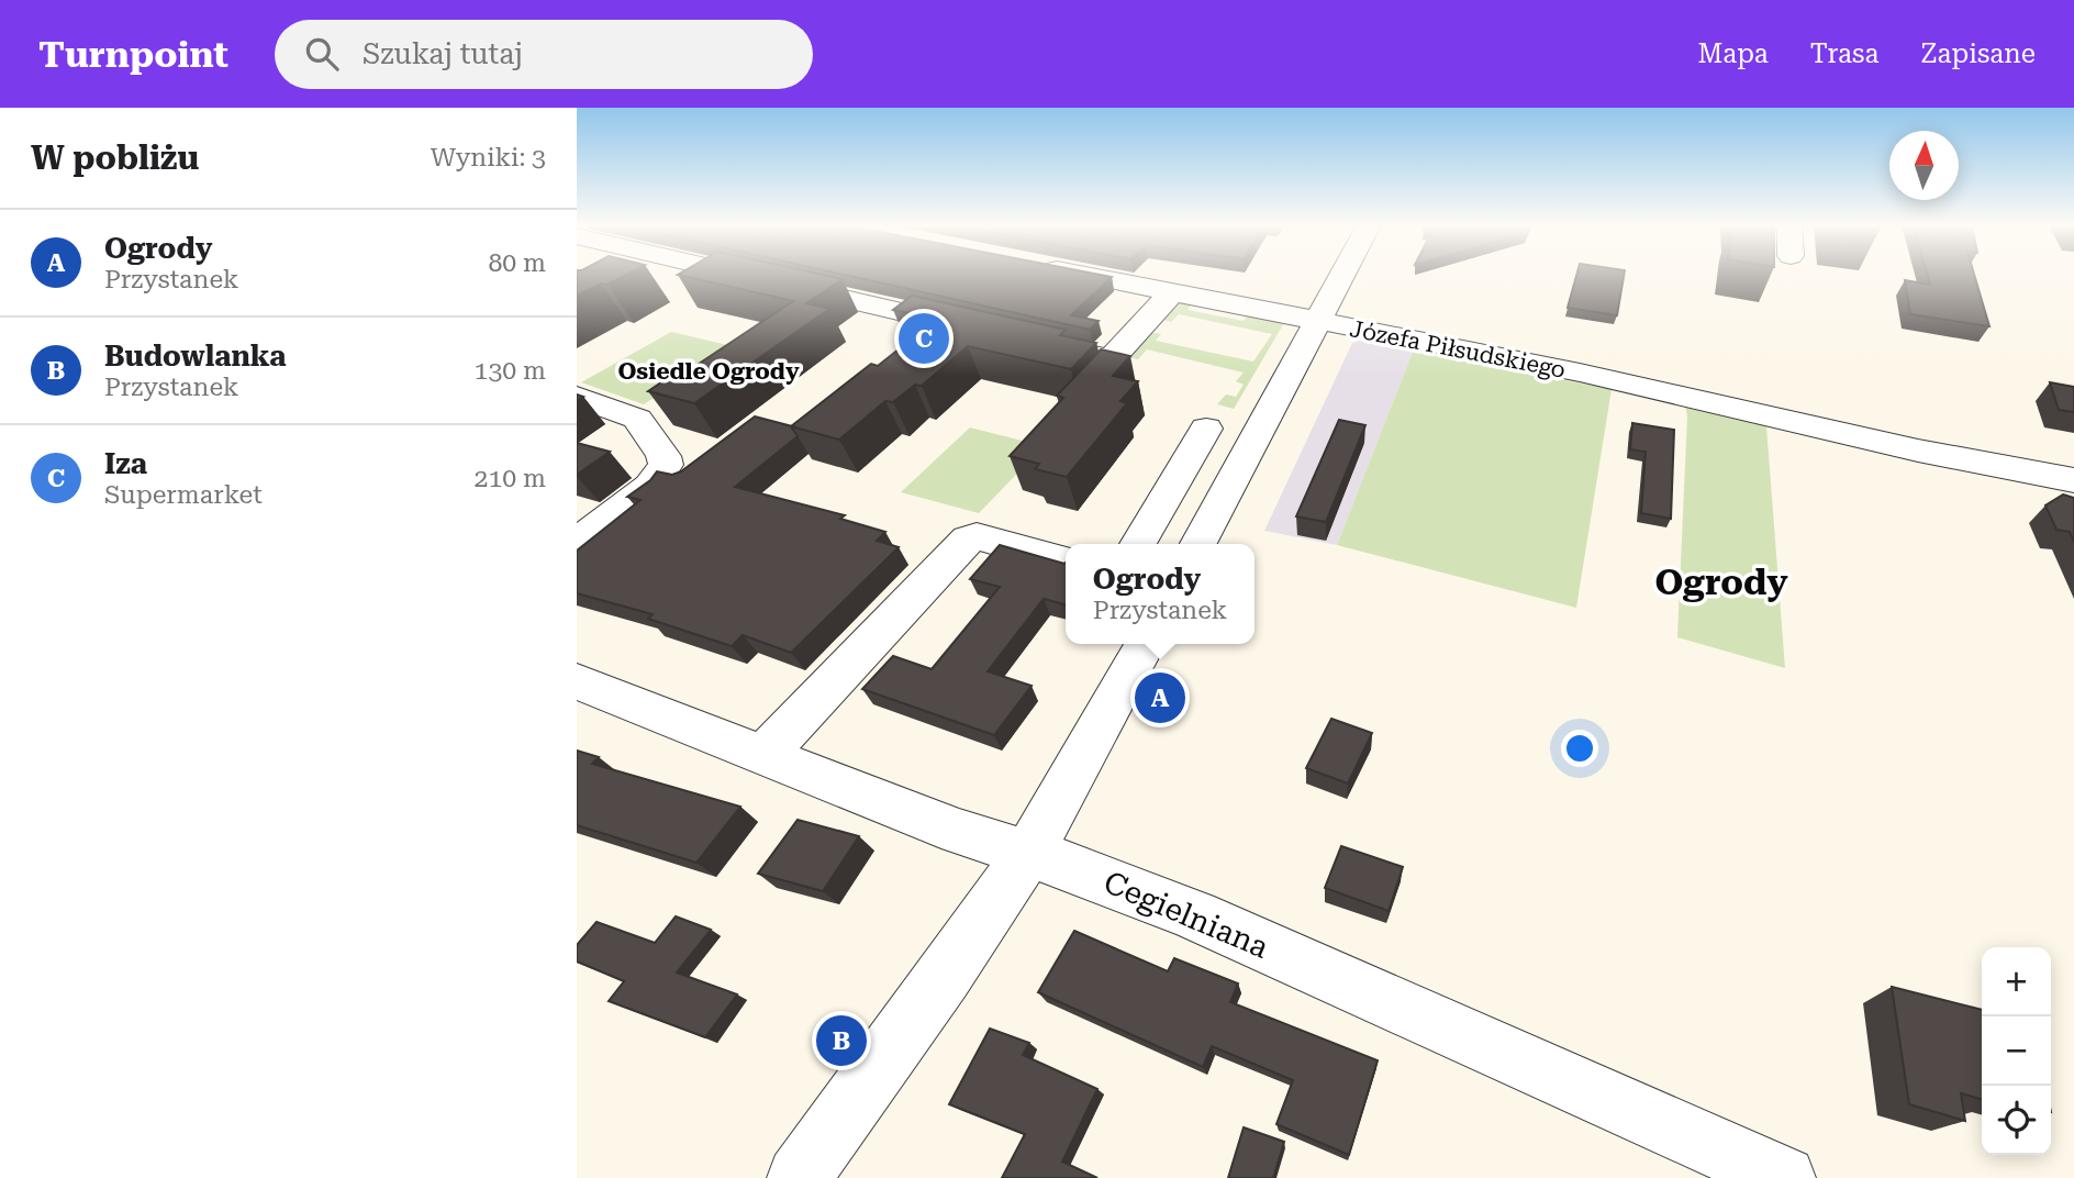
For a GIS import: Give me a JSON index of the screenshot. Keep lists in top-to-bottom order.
{
  "streets": {
    "street": ["Józefa Piłsudskiego", "Cegielniana"]
  },
  "districts": ["Osiedle Ogrody", "Ogrody"],
  "north": "top",
  "page": {
    "header": "Turnpoint",
    "search": "Szukaj tutaj",
    "nav": ["Mapa", "Trasa", "Zapisane"],
    "heading": ["W pobliżu", "Wyniki: 3"],
    "list": [
      {
        "mark": "A",
        "name": "Ogrody",
        "note": "Przystanek",
        "value": "80 m"
      },
      {
        "mark": "B",
        "name": "Budowlanka",
        "note": "Przystanek",
        "value": "130 m"
      },
      {
        "mark": "C",
        "name": "Iza",
        "note": "Supermarket",
        "value": "210 m"
      }
    ],
    "pins": ["C", "A", "B"],
    "popup": ["Ogrody", "Przystanek"],
    "map_buttons": ["+", "−"]
  }
}
